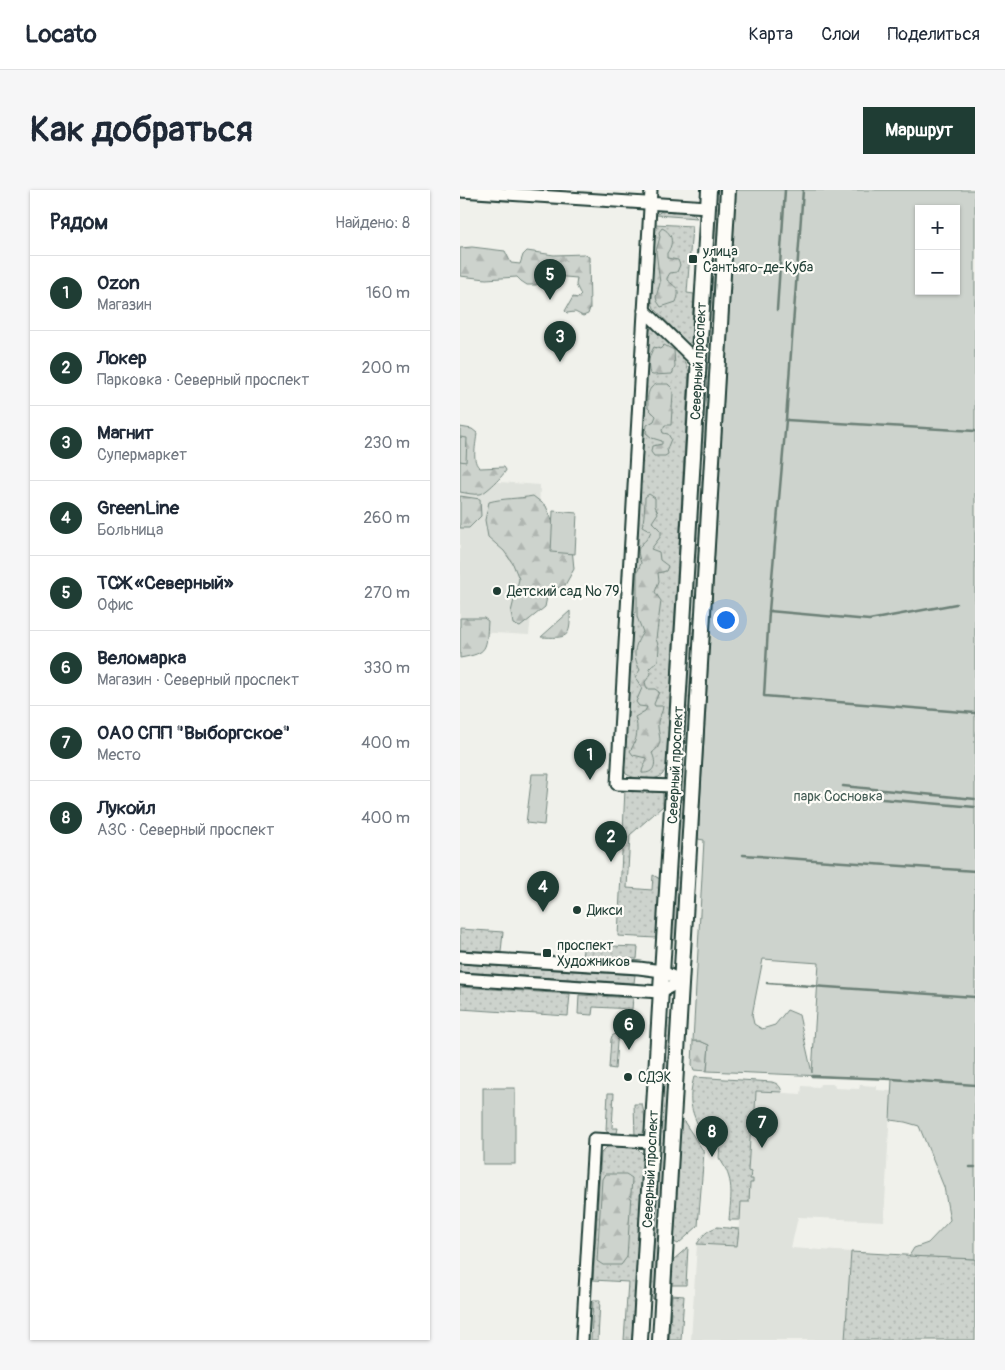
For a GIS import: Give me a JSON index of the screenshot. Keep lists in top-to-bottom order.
{
  "streets": {
    "main road": ["Северный проспект"]
  },
  "parks": ["парк Сосновка"],
  "places": {
    "transit": ["улица Сантьяго-де-Куба", "проспект Художников"],
    "other": ["Детский сад № 79", "Дикси", "СДЭК"]
  },
  "page": {
    "header": "Locato",
    "nav": ["Карта", "Слои", "Поделиться"],
    "buttons": "Маршрут",
    "title": "Как добраться",
    "heading": ["Рядом", "Найдено: 8"],
    "map_buttons": ["+", "−"],
    "list": [
      {
        "mark": "1",
        "name": "Ozon",
        "note": "Магазин",
        "value": "160 m"
      },
      {
        "mark": "2",
        "name": "Локер",
        "note": "Парковка · Северный проспект",
        "value": "200 m"
      },
      {
        "mark": "3",
        "name": "Магнит",
        "note": "Супермаркет",
        "value": "230 m"
      },
      {
        "mark": "4",
        "name": "GreenLine",
        "note": "Больница",
        "value": "260 m"
      },
      {
        "mark": "5",
        "name": "ТСЖ «Северный»",
        "note": "Офис",
        "value": "270 m"
      },
      {
        "mark": "6",
        "name": "Веломарка",
        "note": "Магазин · Северный проспект",
        "value": "330 m"
      },
      {
        "mark": "7",
        "name": "ОАО СПП \"Выборгское\"",
        "note": "Место",
        "value": "400 m"
      },
      {
        "mark": "8",
        "name": "Лукойл",
        "note": "АЗС · Северный проспект",
        "value": "400 m"
      }
    ],
    "pins": [
      "5",
      "3",
      "1",
      "2",
      "4",
      "6",
      "7",
      "8"
    ]
  }
}
